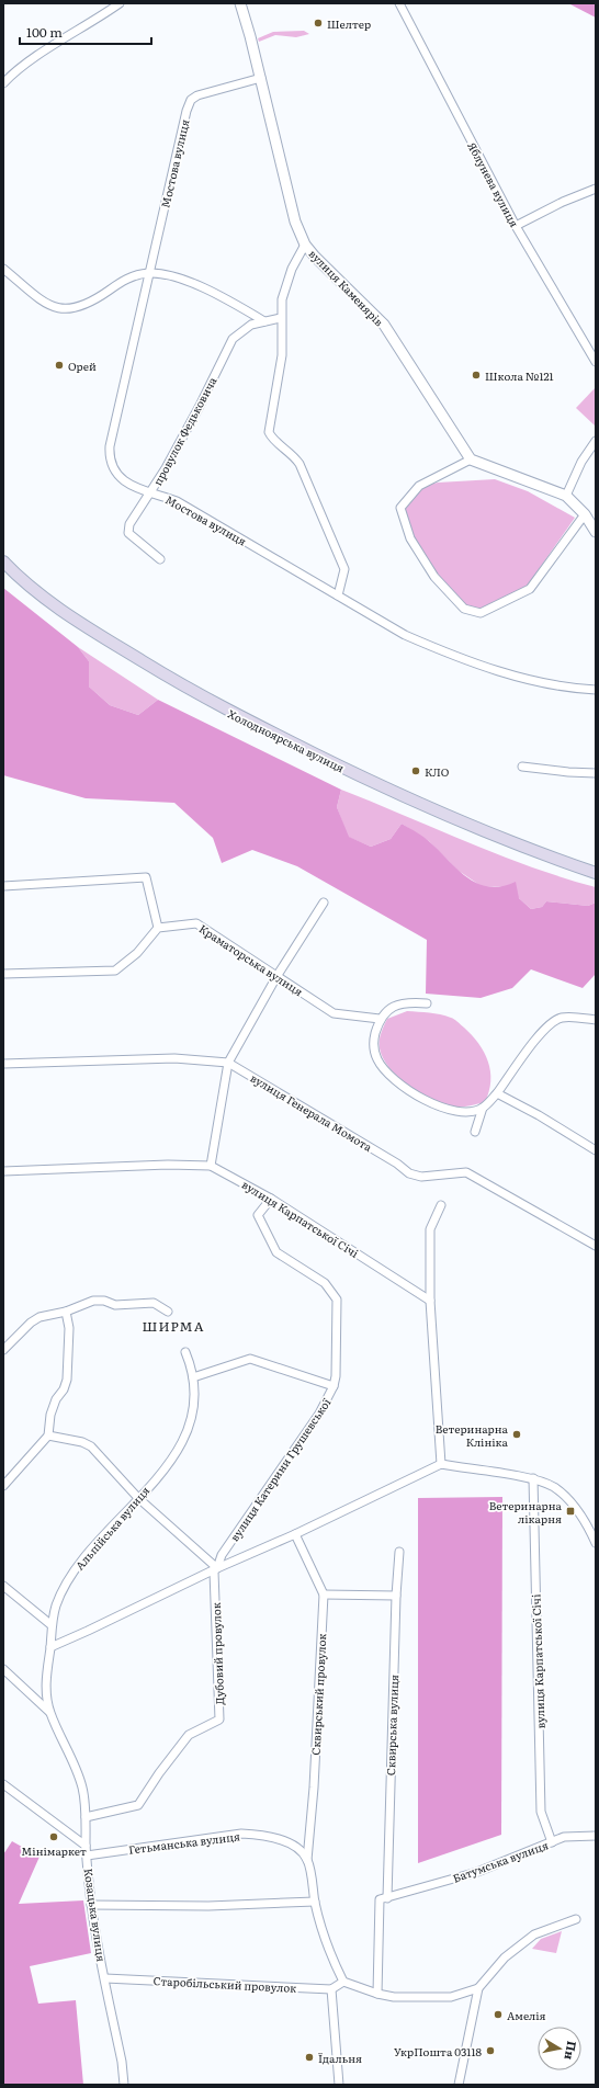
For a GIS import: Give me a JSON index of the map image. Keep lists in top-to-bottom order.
{
  "streets": {
    "main road": ["Холодноярська вулиця"],
    "street": [
      "Мостова вулиця",
      "Яблунева вулиця",
      "вулиця Каменярів",
      "провулок Федьковича",
      "Краматорська вулиця",
      "вулиця Генерала Момота",
      "вулиця Карпатської Січі",
      "вулиця Катерини Грушевської",
      "Альпійська вулиця",
      "Дубовий провулок",
      "Сквирський провулок",
      "Сквирська вулиця",
      "Гетьманська вулиця",
      "Батумська вулиця",
      "Козацька вулиця",
      "Старобільський провулок"
    ]
  },
  "crossings": [
    ["Мостова вулиця", "вулиця Каменярів"],
    ["Мостова вулиця", "провулок Федьковича"],
    ["вулиця Карпатської Січі", "вулиця Катерини Грушевської"],
    ["вулиця Карпатської Січі", "Батумська вулиця"],
    ["вулиця Катерини Грушевської", "Альпійська вулиця"],
    ["вулиця Катерини Грушевської", "Дубовий провулок"],
    ["вулиця Катерини Грушевської", "Сквирський провулок"],
    ["Альпійська вулиця", "Дубовий провулок"],
    ["Альпійська вулиця", "Козацька вулиця"],
    ["Сквирський провулок", "Гетьманська вулиця"],
    ["Сквирська вулиця", "Батумська вулиця"],
    ["Гетьманська вулиця", "Козацька вулиця"],
    ["Козацька вулиця", "Старобільський провулок"]
  ],
  "districts": ["ШИРМА"],
  "places": {
    "other": [
      "Шелтер",
      "Орей",
      "Школа №121",
      "КЛО",
      "Ветеринарна Клініка",
      "Мінімаркет",
      "Амелія",
      "УкрПошта 03118",
      "Їдальня"
    ],
    "transit": ["Ветеринарна лікарня"]
  },
  "scale_bar": "100 m",
  "north": "right"
}
